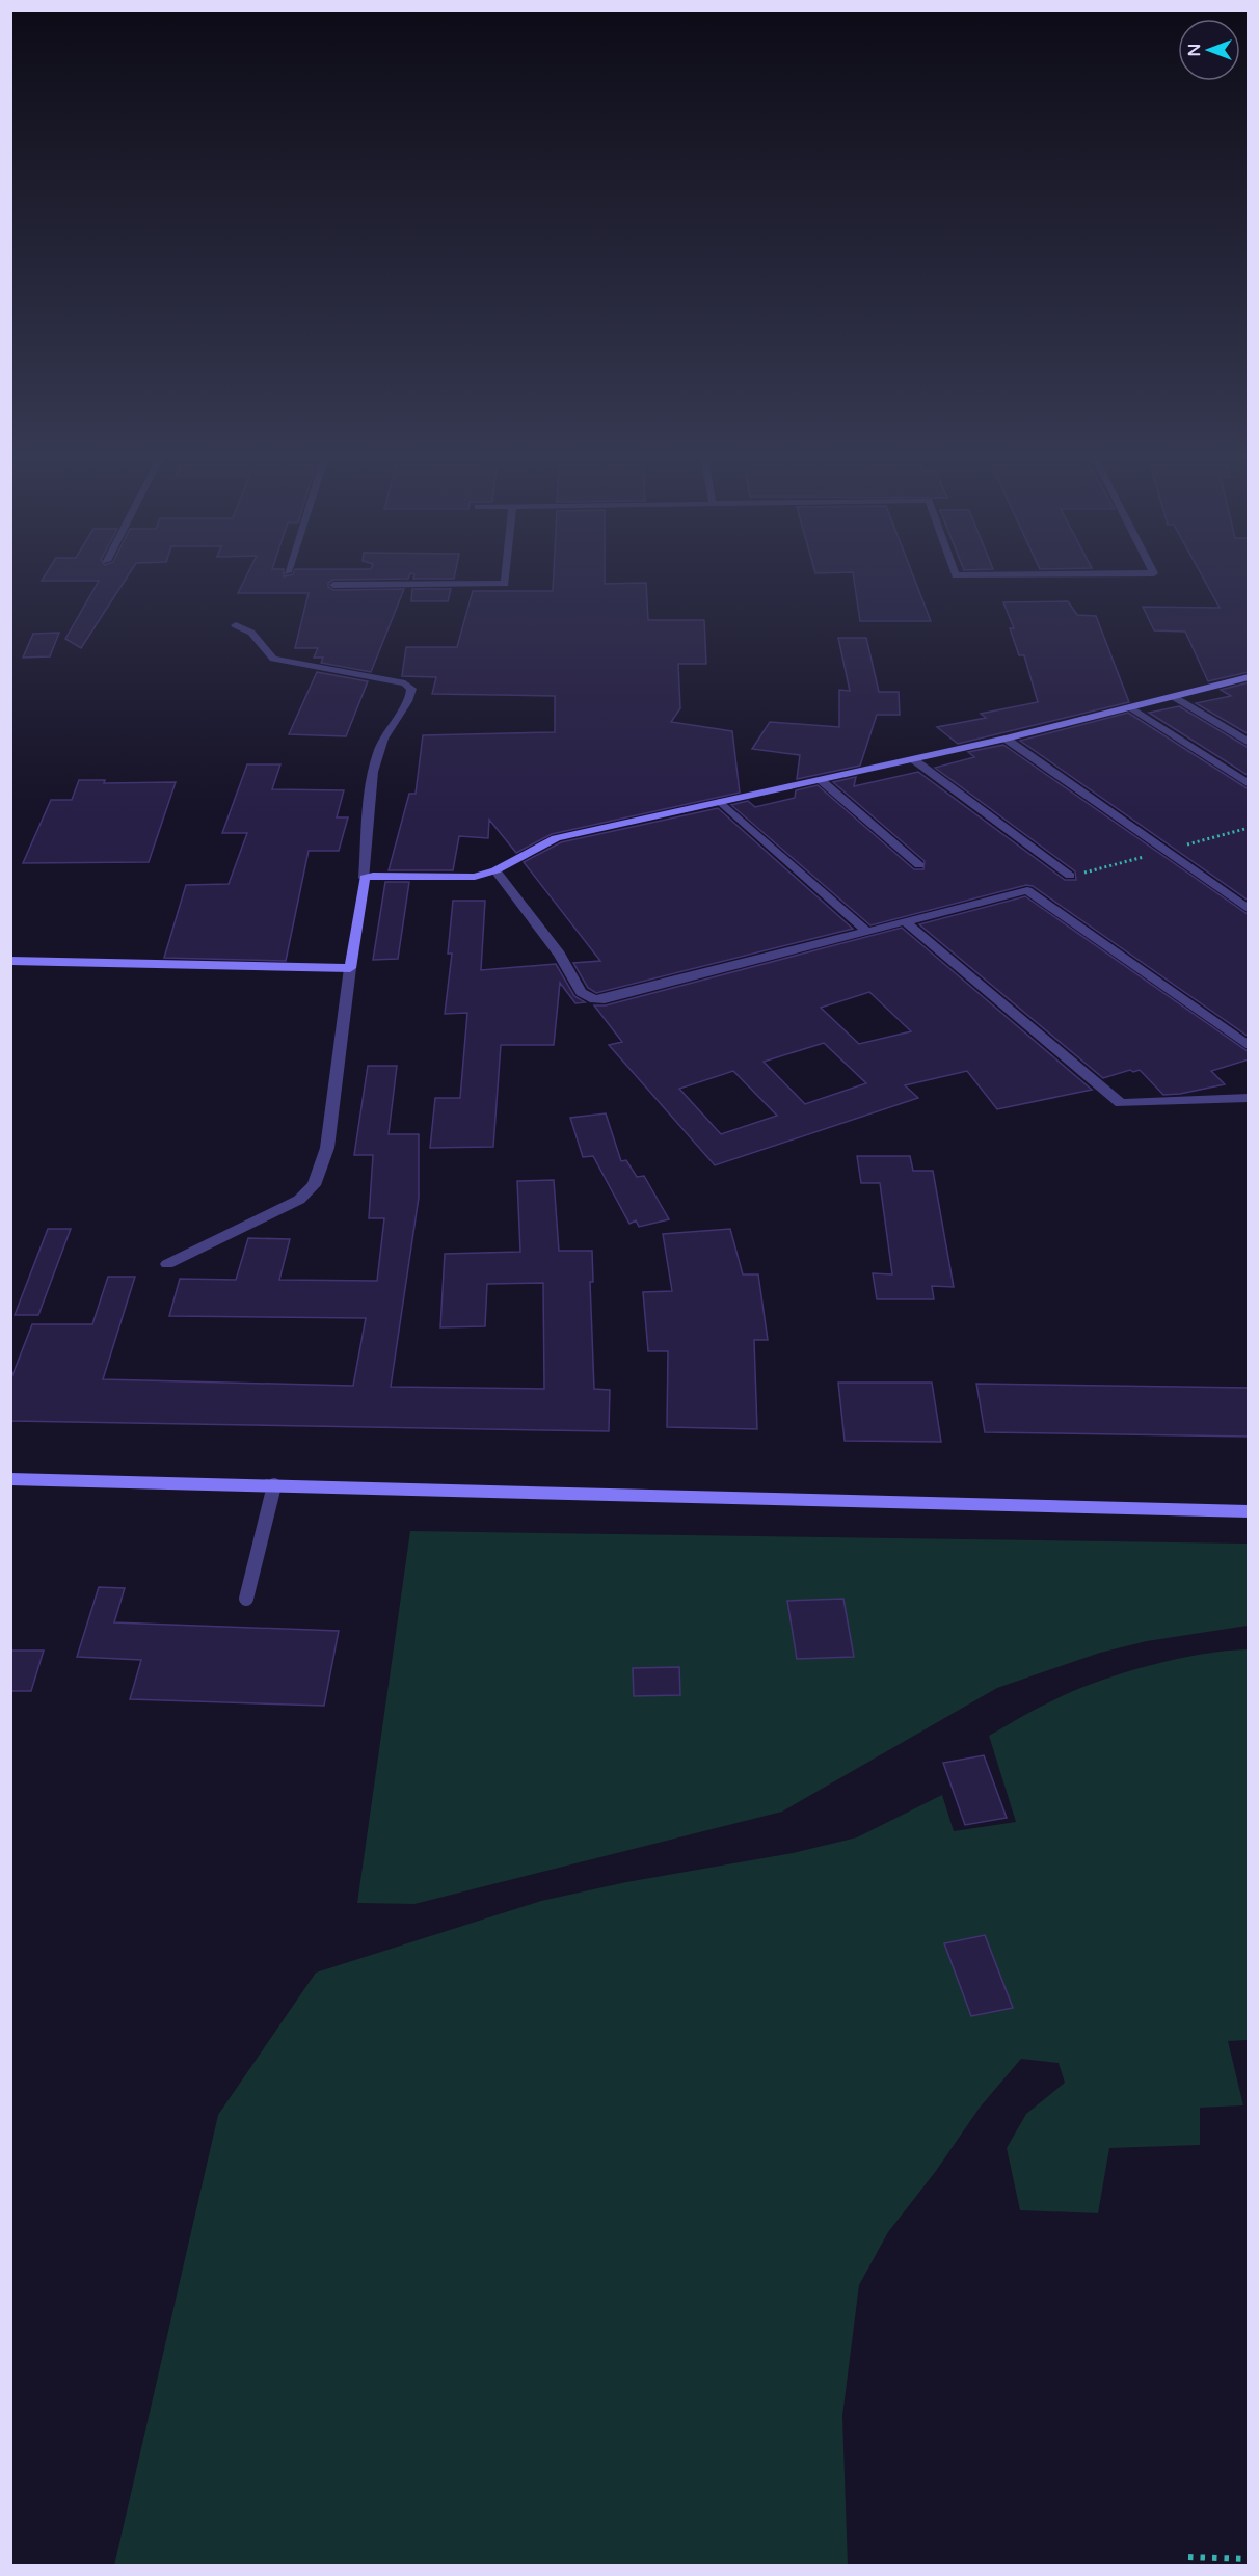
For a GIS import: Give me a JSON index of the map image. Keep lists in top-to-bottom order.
{
  "north": "left"
}
